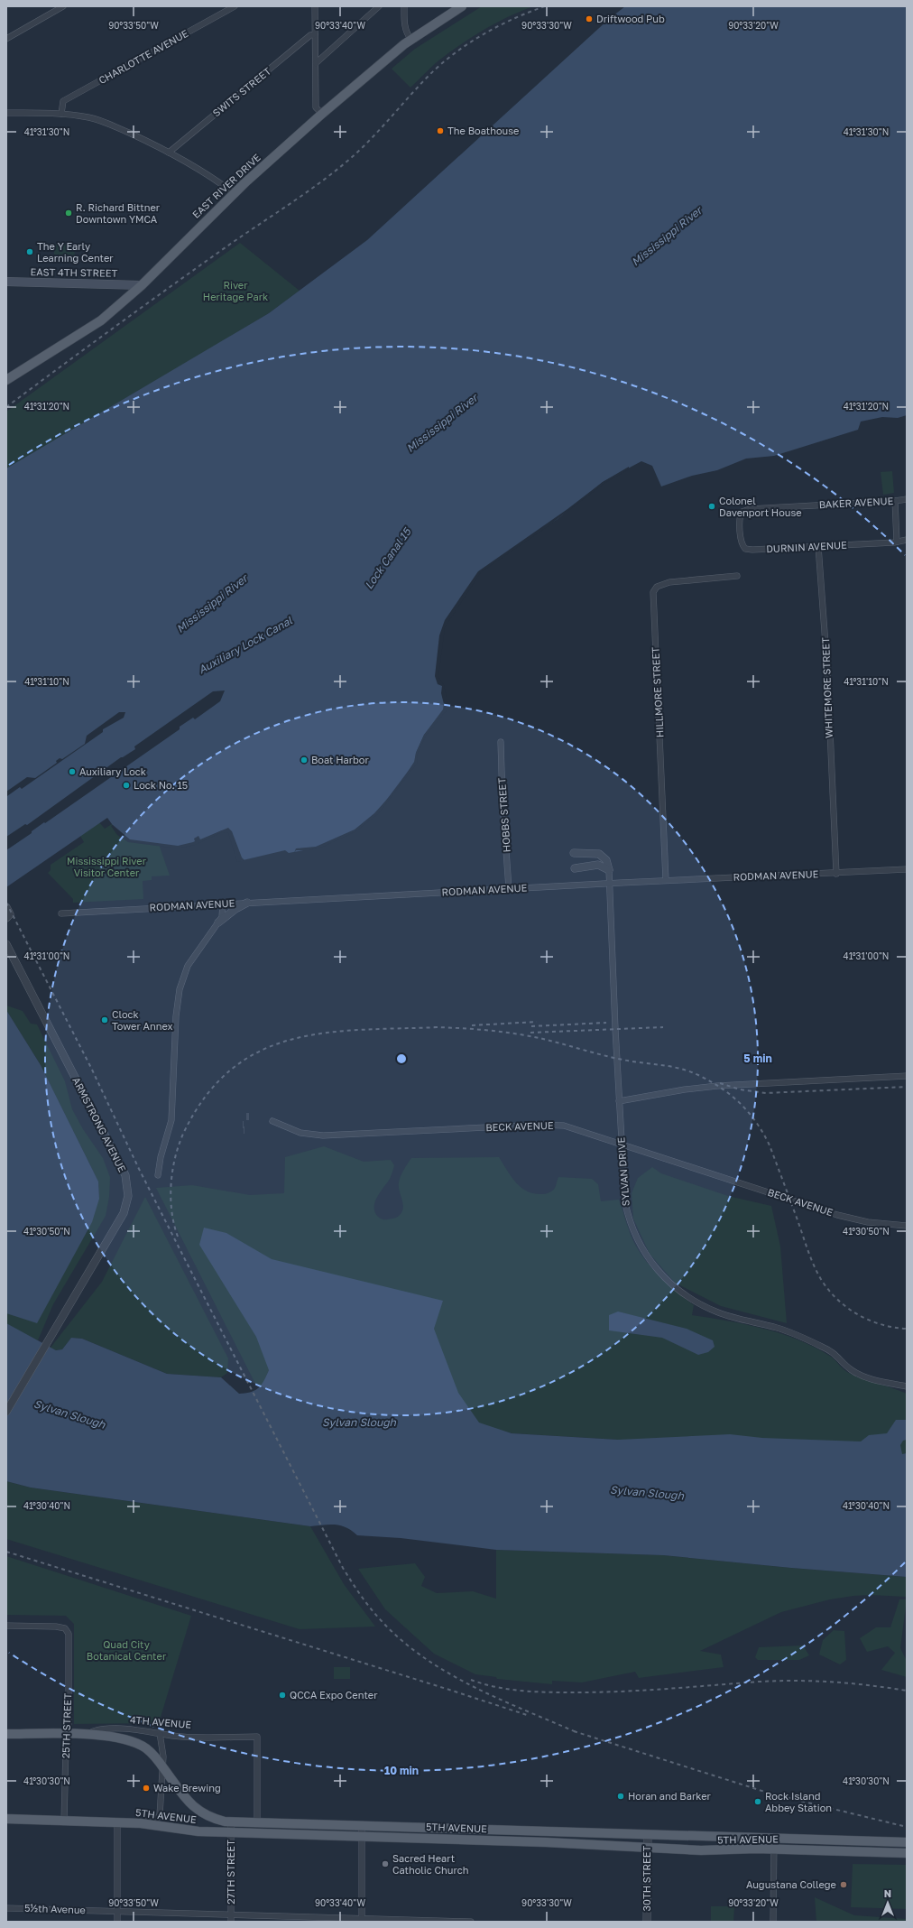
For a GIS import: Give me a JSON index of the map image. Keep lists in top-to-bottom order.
{
  "streets": {
    "main road": ["EAST RIVER DRIVE", "EAST 4TH STREET", "5TH AVENUE"],
    "street": [
      "CHARLOTTE AVENUE",
      "SWITS STREET",
      "BAKER AVENUE",
      "DURNIN AVENUE",
      "WHITEMORE STREET",
      "HILLMORE STREET",
      "HOBBS STREET",
      "RODMAN AVENUE",
      "ARMSTRONG AVENUE",
      "BECK AVENUE",
      "SYLVAN DRIVE",
      "4TH AVENUE",
      "25TH STREET",
      "27TH STREET",
      "30TH STREET",
      "5½th Avenue"
    ]
  },
  "crossings": [
    ["EAST RIVER DRIVE", "EAST 4TH STREET"],
    ["BAKER AVENUE", "DURNIN AVENUE"],
    ["DURNIN AVENUE", "WHITEMORE STREET"],
    ["WHITEMORE STREET", "RODMAN AVENUE"],
    ["HILLMORE STREET", "RODMAN AVENUE"],
    ["HOBBS STREET", "RODMAN AVENUE"],
    ["RODMAN AVENUE", "SYLVAN DRIVE"],
    ["BECK AVENUE", "SYLVAN DRIVE"],
    ["4TH AVENUE", "5TH AVENUE"],
    ["25TH STREET", "5TH AVENUE"],
    ["5TH AVENUE", "27TH STREET"],
    ["5TH AVENUE", "30TH STREET"],
    ["27TH STREET", "5½th Avenue"]
  ],
  "water": [
    "Mississippi River",
    "Lock Canal 15",
    "Auxiliary Lock Canal",
    "Sylvan Slough"
  ],
  "parks": ["River Heritage Park", "Mississippi River Visitor Center", "Quad City Botanical Center"],
  "places": [
    "Driftwood Pub",
    "The Boathouse",
    "R. Richard Bittner Downtown YMCA",
    "The Y Early Learning Center",
    "Colonel Davenport House",
    "Boat Harbor",
    "Auxiliary Lock",
    "Lock No. 15",
    "Clock Tower Annex",
    "QCCA Expo Center",
    "Wake Brewing",
    "Horan and Barker",
    "Rock Island Abbey Station",
    "Sacred Heart Catholic Church",
    "Augustana College"
  ],
  "north": "top",
  "coordinates": [
    "90°33'50\"W",
    "90°33'40\"W",
    "90°33'30\"W",
    "90°33'20\"W",
    "41°31'30\"N",
    "41°31'20\"N",
    "41°31'10\"N",
    "41°31'00\"N",
    "41°30'50\"N",
    "41°30'40\"N",
    "41°30'30\"N"
  ],
  "rings": ["5 min", "10 min"]
}
